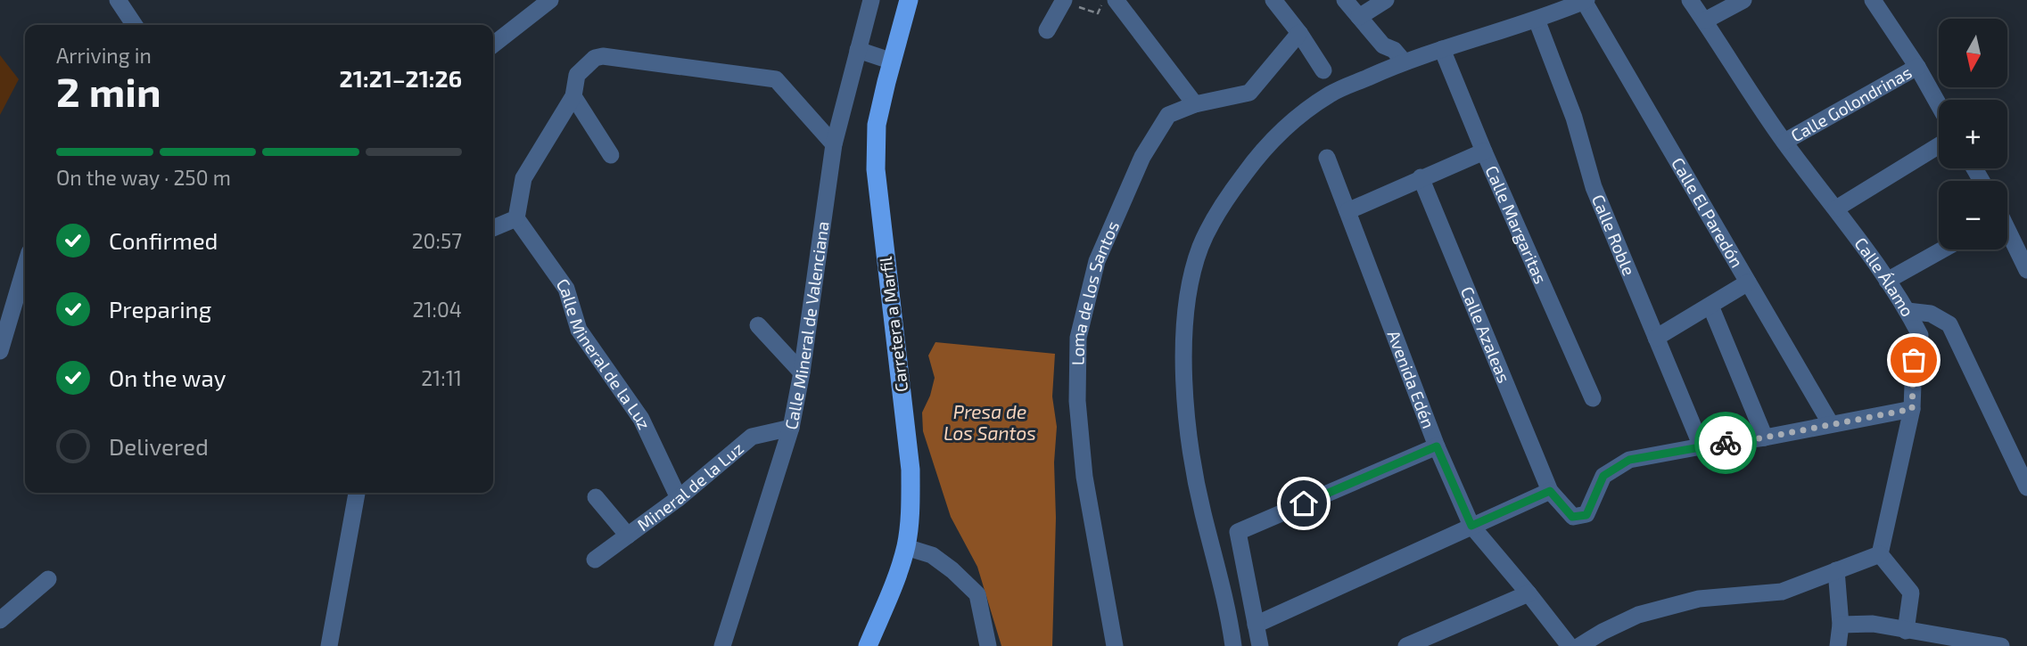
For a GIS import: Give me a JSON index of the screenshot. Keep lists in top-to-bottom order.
{
  "streets": {
    "main road": ["Carretera a Marfil"],
    "street": [
      "Calle Golondrinas",
      "Calle El Paredón",
      "Calle Margaritas",
      "Calle Roble",
      "Calle Álamo",
      "Loma de los Santos",
      "Calle Mineral de Valenciana",
      "Calle Azaleas",
      "Calle Mineral de la Luz",
      "Avenida Edén",
      "Mineral de la Luz"
    ]
  },
  "crossings": [
    ["Calle Golondrinas", "Calle Álamo"],
    ["Calle Roble", "Calle Azaleas"],
    ["Calle Mineral de Valenciana", "Mineral de la Luz"],
    ["Calle Mineral de la Luz", "Mineral de la Luz"]
  ],
  "water": ["Presa de Los Santos"],
  "north": "bottom",
  "page": {
    "map_buttons": ["+", "−"],
    "heading": ["2 min", "Arriving in", "21:21–21:26"],
    "bar": "On the way · 250 m",
    "list": [
      ["Confirmed", "20:57"],
      ["Preparing", "21:04"],
      ["On the way", "21:11"],
      "Delivered"
    ]
  }
}
